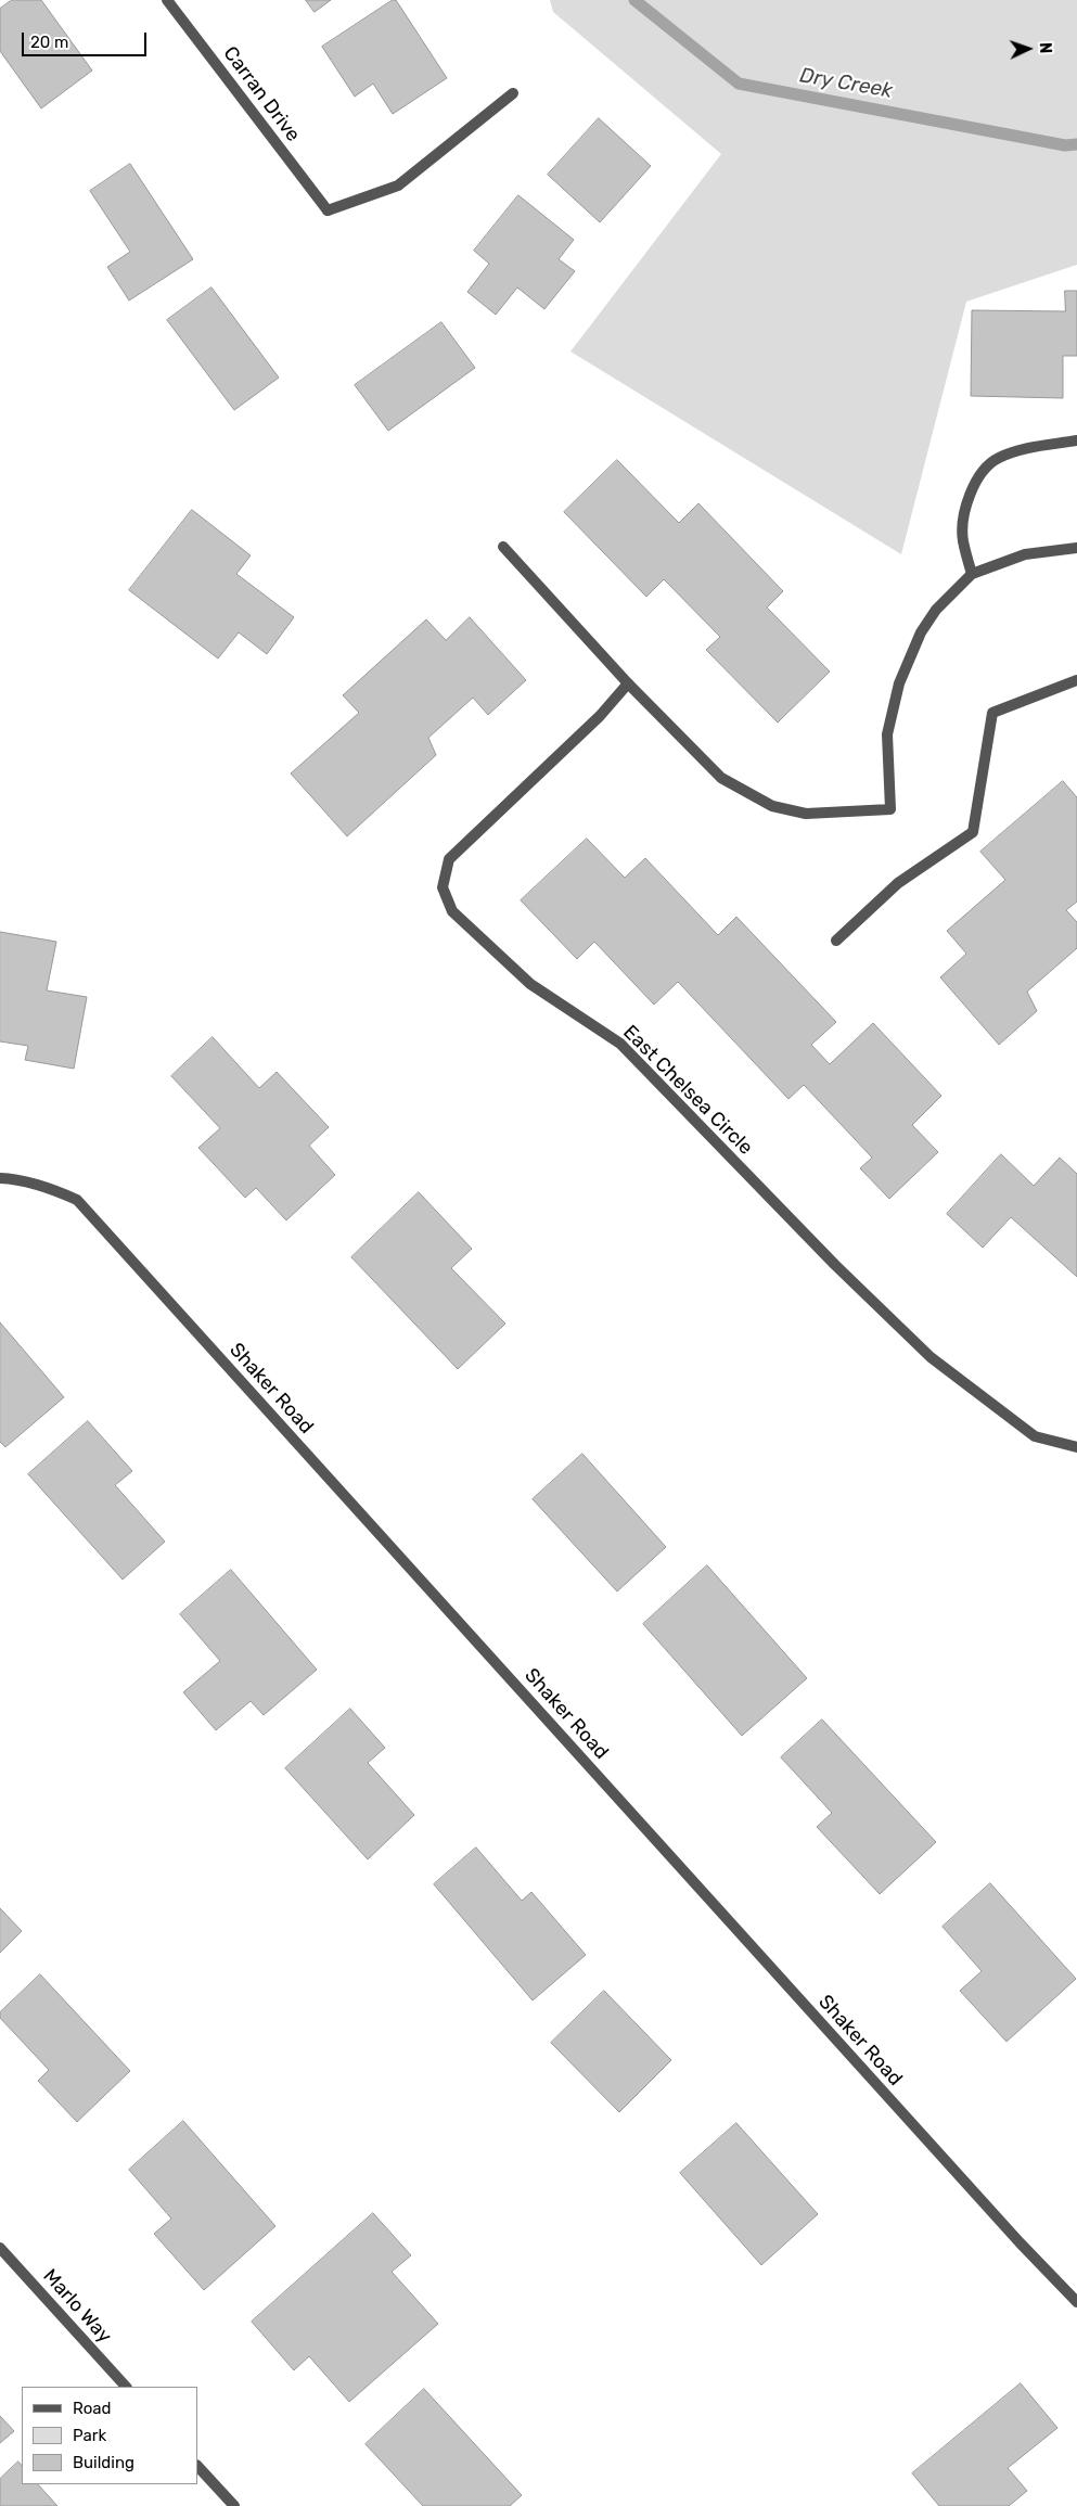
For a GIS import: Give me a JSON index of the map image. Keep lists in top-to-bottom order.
{
  "streets": {
    "street": [
      "Carran Drive",
      "East Chelsea Circle",
      "Shaker Road",
      "Marlo Way"
    ]
  },
  "water": ["Dry Creek"],
  "legend": ["Road", "Park", "Building"],
  "scale_bar": "20 m",
  "north": "right"
}
